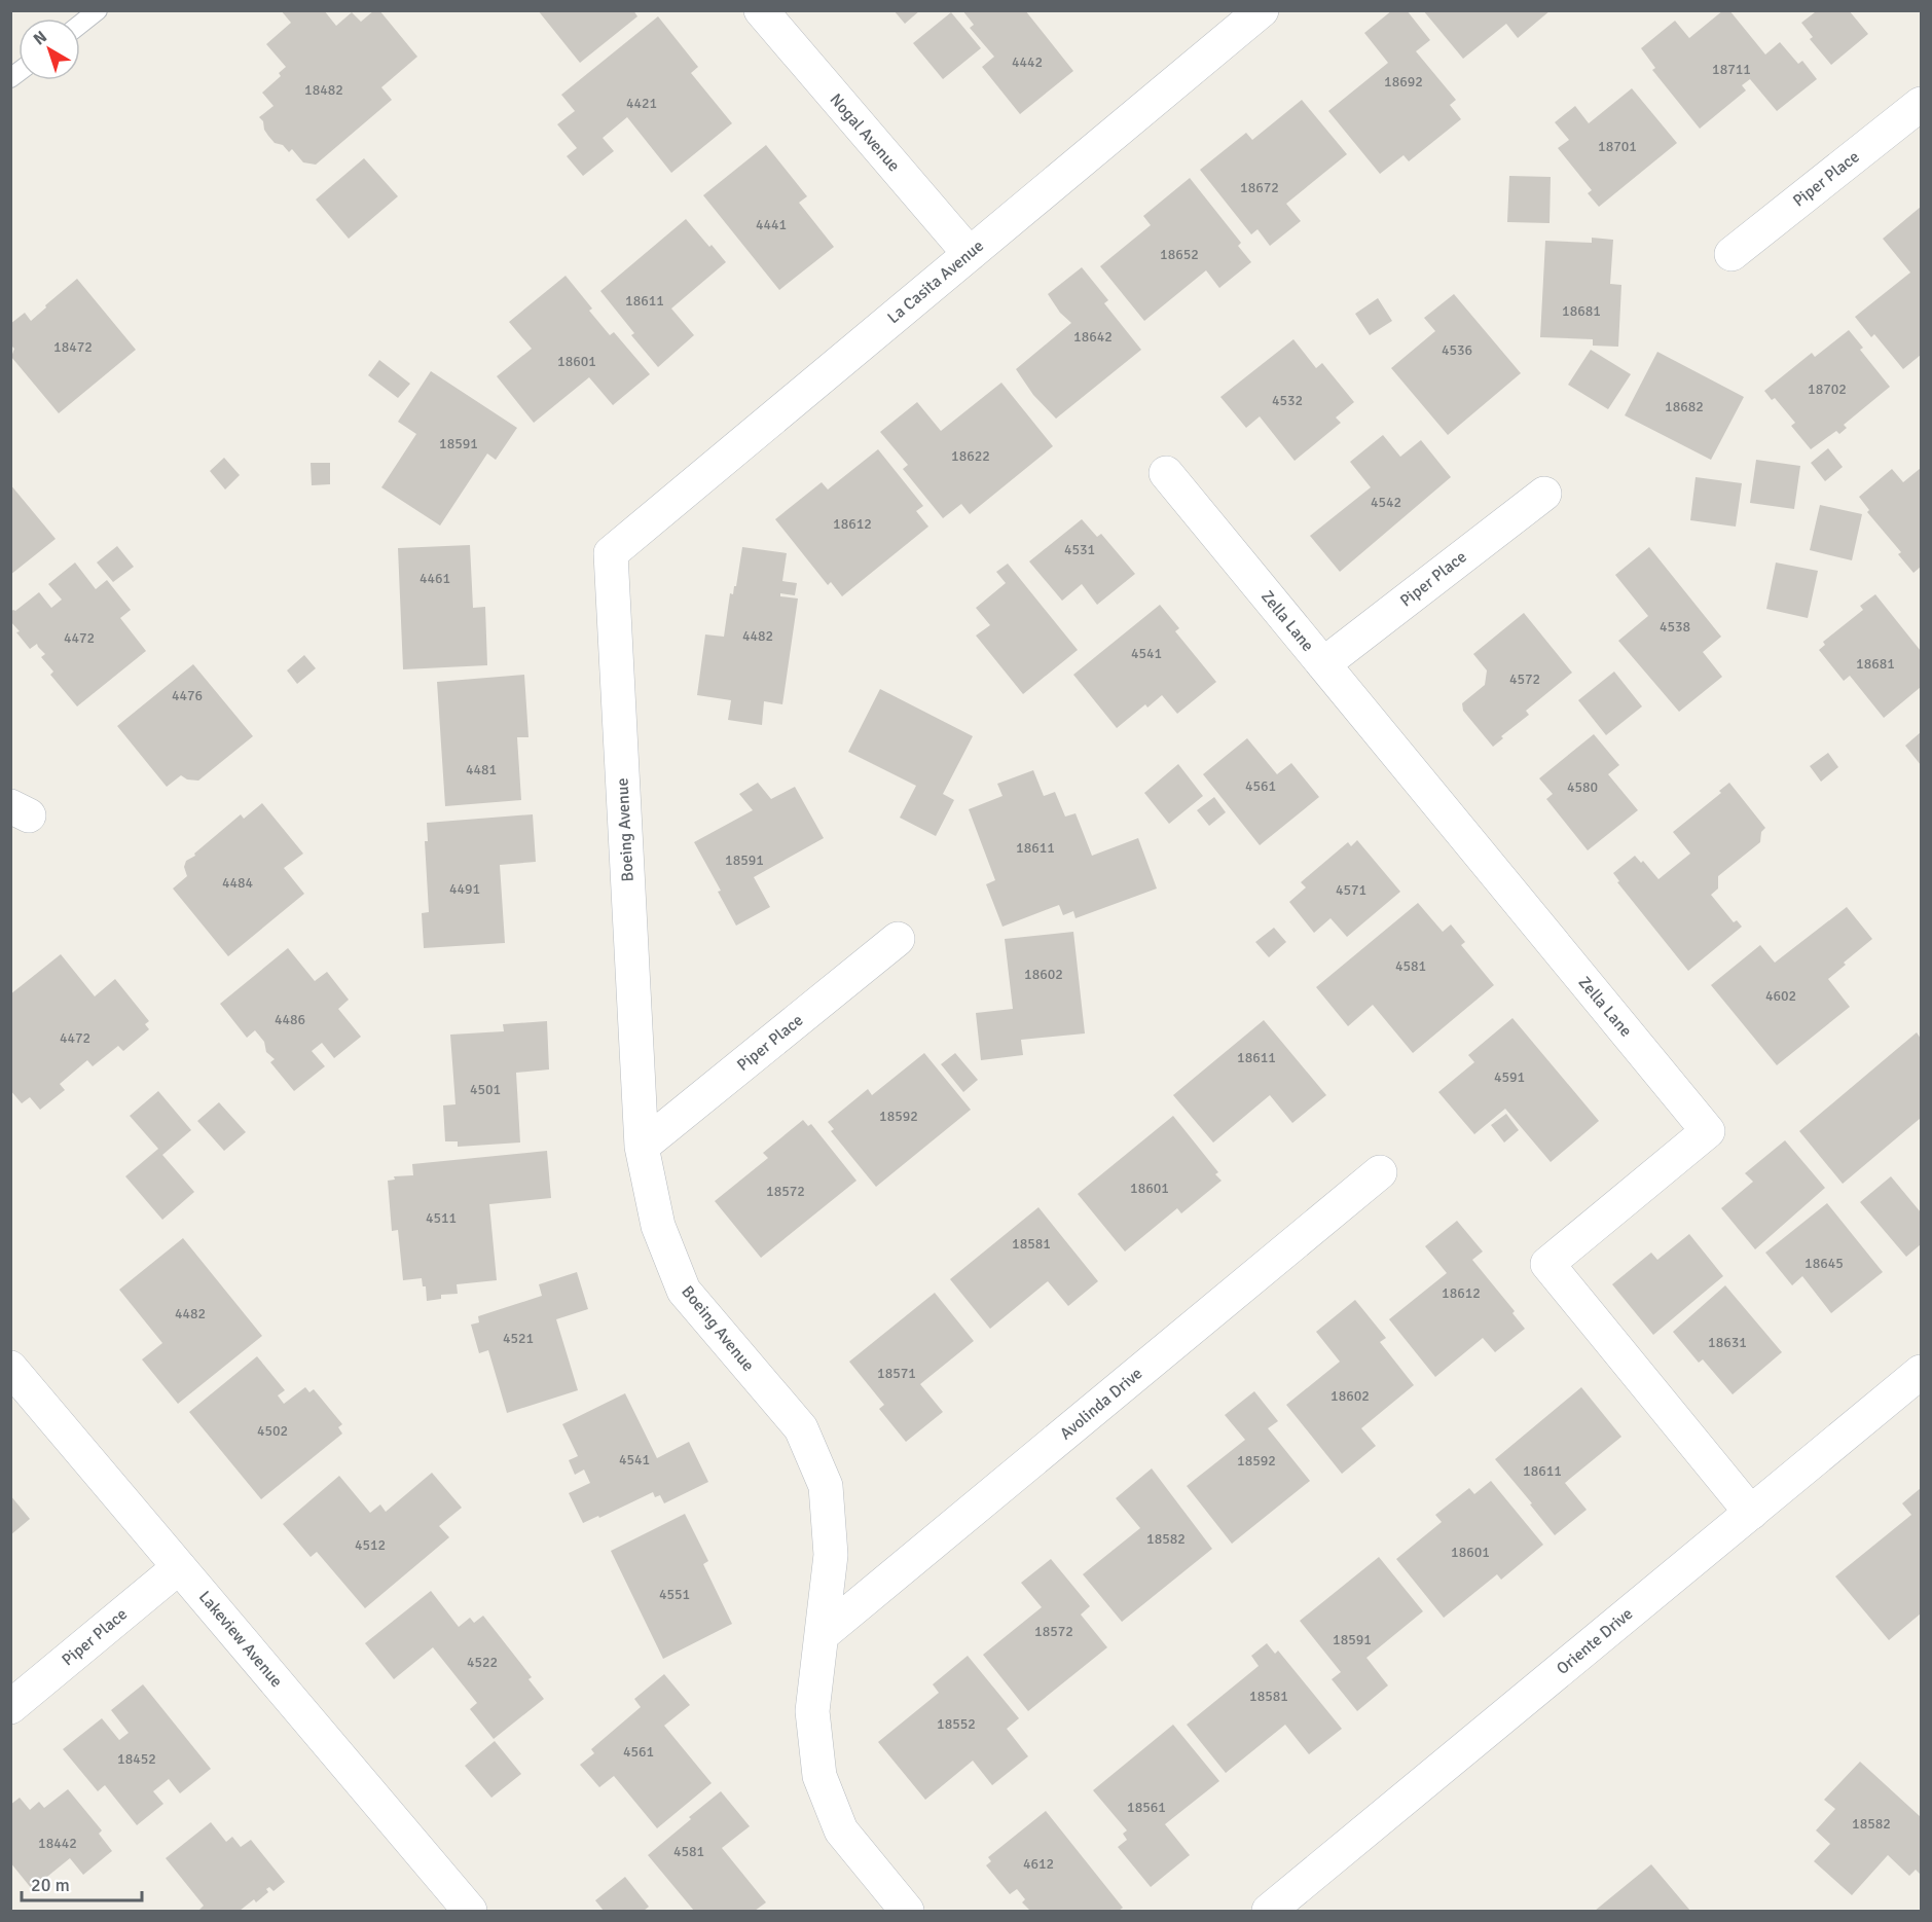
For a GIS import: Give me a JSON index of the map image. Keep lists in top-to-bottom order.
{
  "streets": {
    "street": [
      "Nogal Avenue",
      "Piper Place",
      "La Casita Avenue",
      "Zella Lane",
      "Boeing Avenue",
      "Avolinda Drive",
      "Lakeview Avenue",
      "Oriente Drive"
    ]
  },
  "crossings": [
    ["Nogal Avenue", "La Casita Avenue"],
    ["Piper Place", "Zella Lane"],
    ["Piper Place", "Boeing Avenue"],
    ["Piper Place", "Lakeview Avenue"],
    ["La Casita Avenue", "Boeing Avenue"],
    ["Zella Lane", "Oriente Drive"],
    ["Boeing Avenue", "Avolinda Drive"]
  ],
  "house_numbers": [
    "4442",
    "18711",
    "18692",
    "18482",
    "4421",
    "18701",
    "18672",
    "4441",
    "18652",
    "18611",
    "18681",
    "18642",
    "18472",
    "4536",
    "18601",
    "18702",
    "4532",
    "18682",
    "18591",
    "18622",
    "4542",
    "18612",
    "4531",
    "4461",
    "4538",
    "4482",
    "4472",
    "4541",
    "18681",
    "4572",
    "4476",
    "4481",
    "4561",
    "4580",
    "18611",
    "18591",
    "4484",
    "4491",
    "4571",
    "4581",
    "18602",
    "4602",
    "4486",
    "4472",
    "18611",
    "4591",
    "4501",
    "18592",
    "18601",
    "18572",
    "4511",
    "18581",
    "18645",
    "18612",
    "4482",
    "4521",
    "18631",
    "18571",
    "18602",
    "4502",
    "4541",
    "18592",
    "18611",
    "18582",
    "4512",
    "18601",
    "4551",
    "18572",
    "18591",
    "4522",
    "18581",
    "18552",
    "4561",
    "18452",
    "18561",
    "18582",
    "18442",
    "4581",
    "4612"
  ],
  "scale_bar": "20 m",
  "north": "top left"
}
